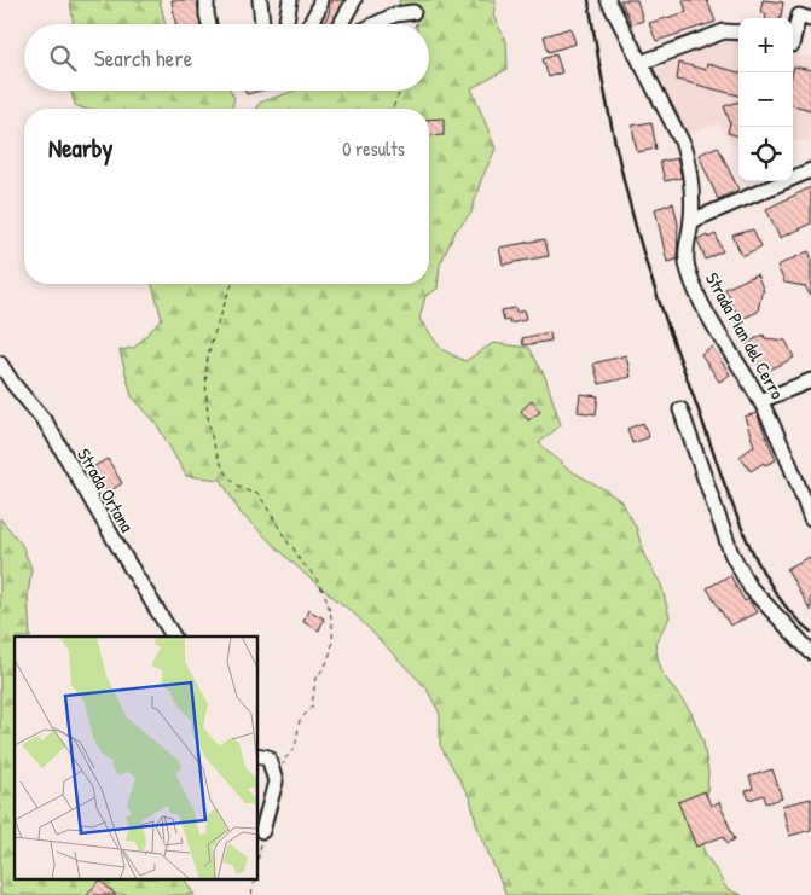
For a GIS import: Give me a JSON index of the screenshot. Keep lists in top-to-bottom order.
{
  "streets": {
    "street": ["Strada Pian del Cerro", "Strada Ortana"]
  },
  "page": {
    "map_buttons": ["+", "−"],
    "search": "Search here",
    "heading": ["Nearby", "0 results"]
  }
}
